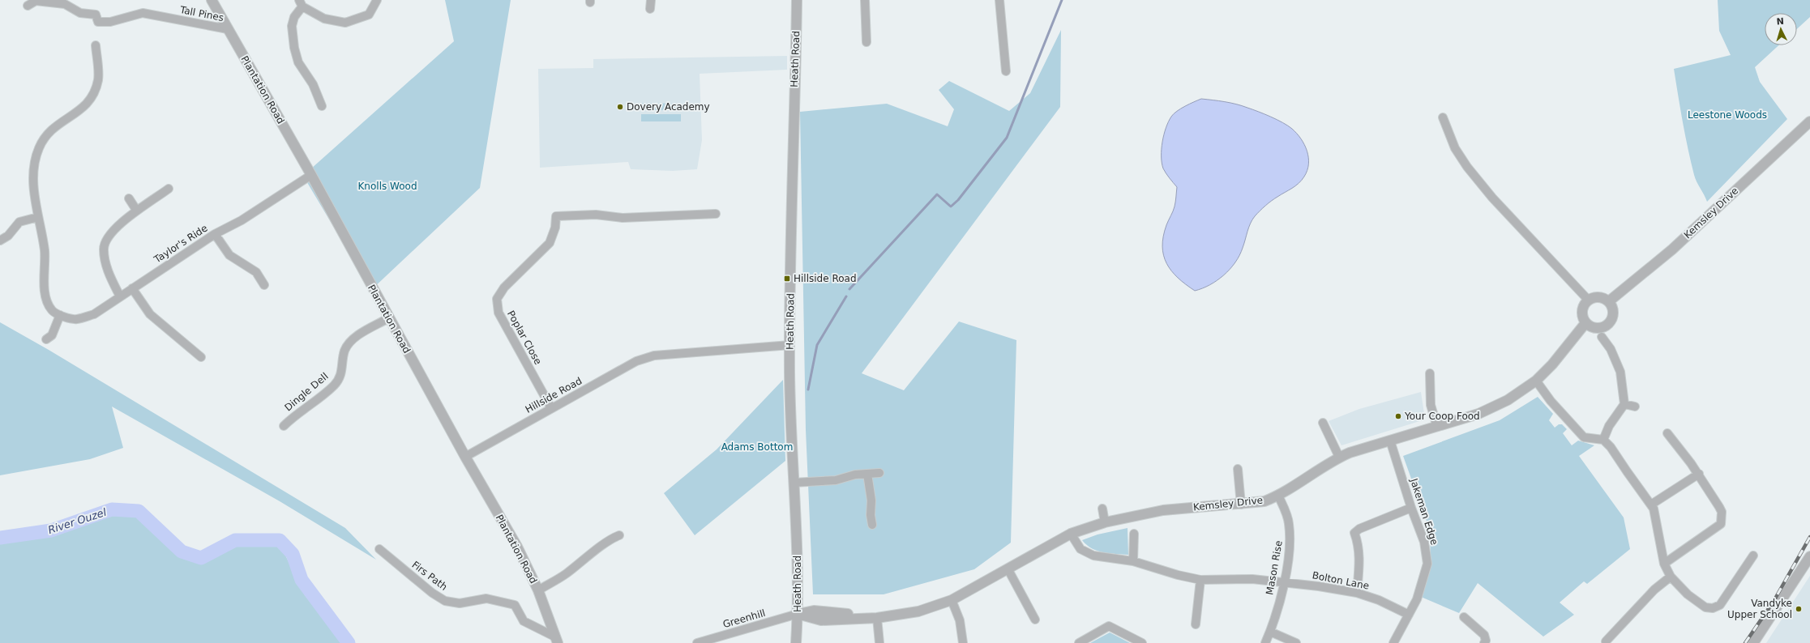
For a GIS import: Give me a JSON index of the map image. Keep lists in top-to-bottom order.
{
  "streets": {
    "street": [
      "Tall Pines",
      "Heath Road",
      "Plantation Road",
      "Kemsley Drive",
      "Taylor's Ride",
      "Poplar Close",
      "Dingle Dell",
      "Hillside Road",
      "Jakeman Edge",
      "Mason Rise",
      "Firs Path",
      "Bolton Lane",
      "Greenhill"
    ]
  },
  "crossings": [
    ["Tall Pines", "Plantation Road"],
    ["Heath Road", "Kemsley Drive"],
    ["Heath Road", "Hillside Road"],
    ["Heath Road", "Greenhill"],
    ["Plantation Road", "Taylor's Ride"],
    ["Plantation Road", "Dingle Dell"],
    ["Plantation Road", "Hillside Road"],
    ["Plantation Road", "Firs Path"],
    ["Kemsley Drive", "Jakeman Edge"],
    ["Kemsley Drive", "Mason Rise"],
    ["Kemsley Drive", "Bolton Lane"],
    ["Kemsley Drive", "Greenhill"],
    ["Poplar Close", "Hillside Road"],
    ["Jakeman Edge", "Bolton Lane"],
    ["Mason Rise", "Bolton Lane"]
  ],
  "water": ["River Ouzel"],
  "parks": ["Leestone Woods", "Knolls Wood", "Adams Bottom"],
  "places": {
    "other": ["Dovery Academy", "Your Coop Food", "Vandyke Upper School"],
    "transit": ["Hillside Road"]
  },
  "north": "top"
}
